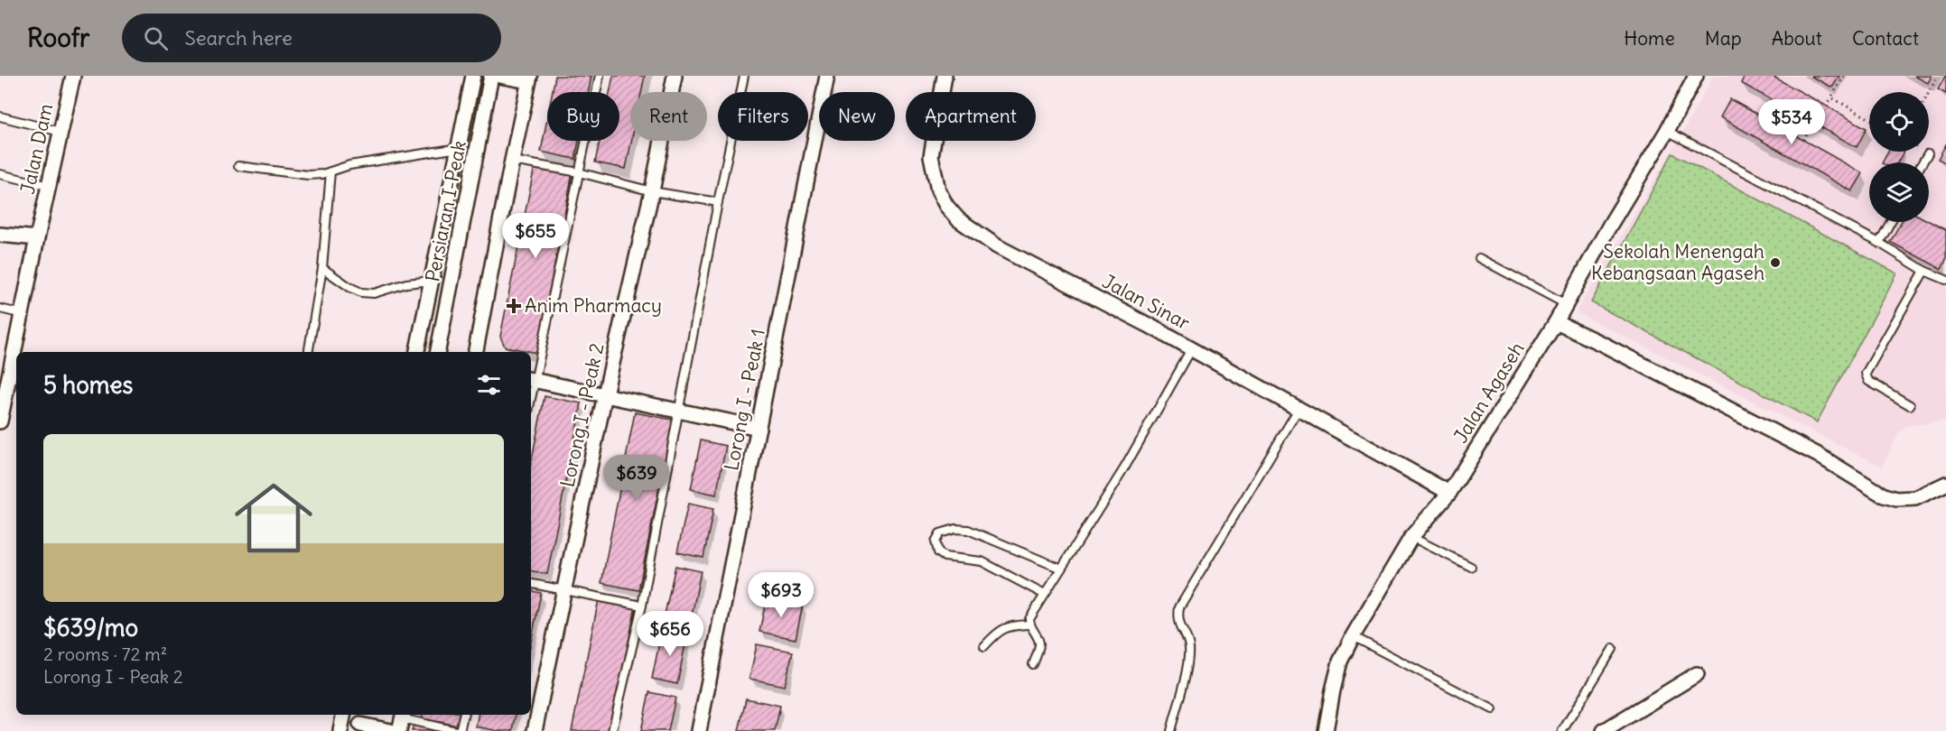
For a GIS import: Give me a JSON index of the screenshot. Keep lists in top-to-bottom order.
{
  "streets": {
    "street": [
      "Jalan Dam",
      "Persiaran I-Peak",
      "Jalan Sinar",
      "Jalan Agaseh",
      "Lorong I - Peak 1",
      "Lorong I - Peak 2"
    ]
  },
  "crossings": [
    ["Jalan Sinar", "Jalan Agaseh"]
  ],
  "places": {
    "other": ["Sekolah Menengah Kebangsaan Agaseh"],
    "health": ["Anim Pharmacy"]
  },
  "page": {
    "header": "Roofr",
    "search": "Search here",
    "nav": [
      "Home",
      "Map",
      "About",
      "Contact"
    ],
    "chip": [
      "Buy",
      "Rent",
      "Filters",
      "New",
      "Apartment"
    ],
    "price": [
      "$534",
      "$655",
      "$639",
      "$693",
      "$656"
    ],
    "heading": "5 homes",
    "list": [
      {
        "name": "$639/mo",
        "note": "2 rooms · 72 m² · Lorong I - Peak 2"
      }
    ]
  }
}
